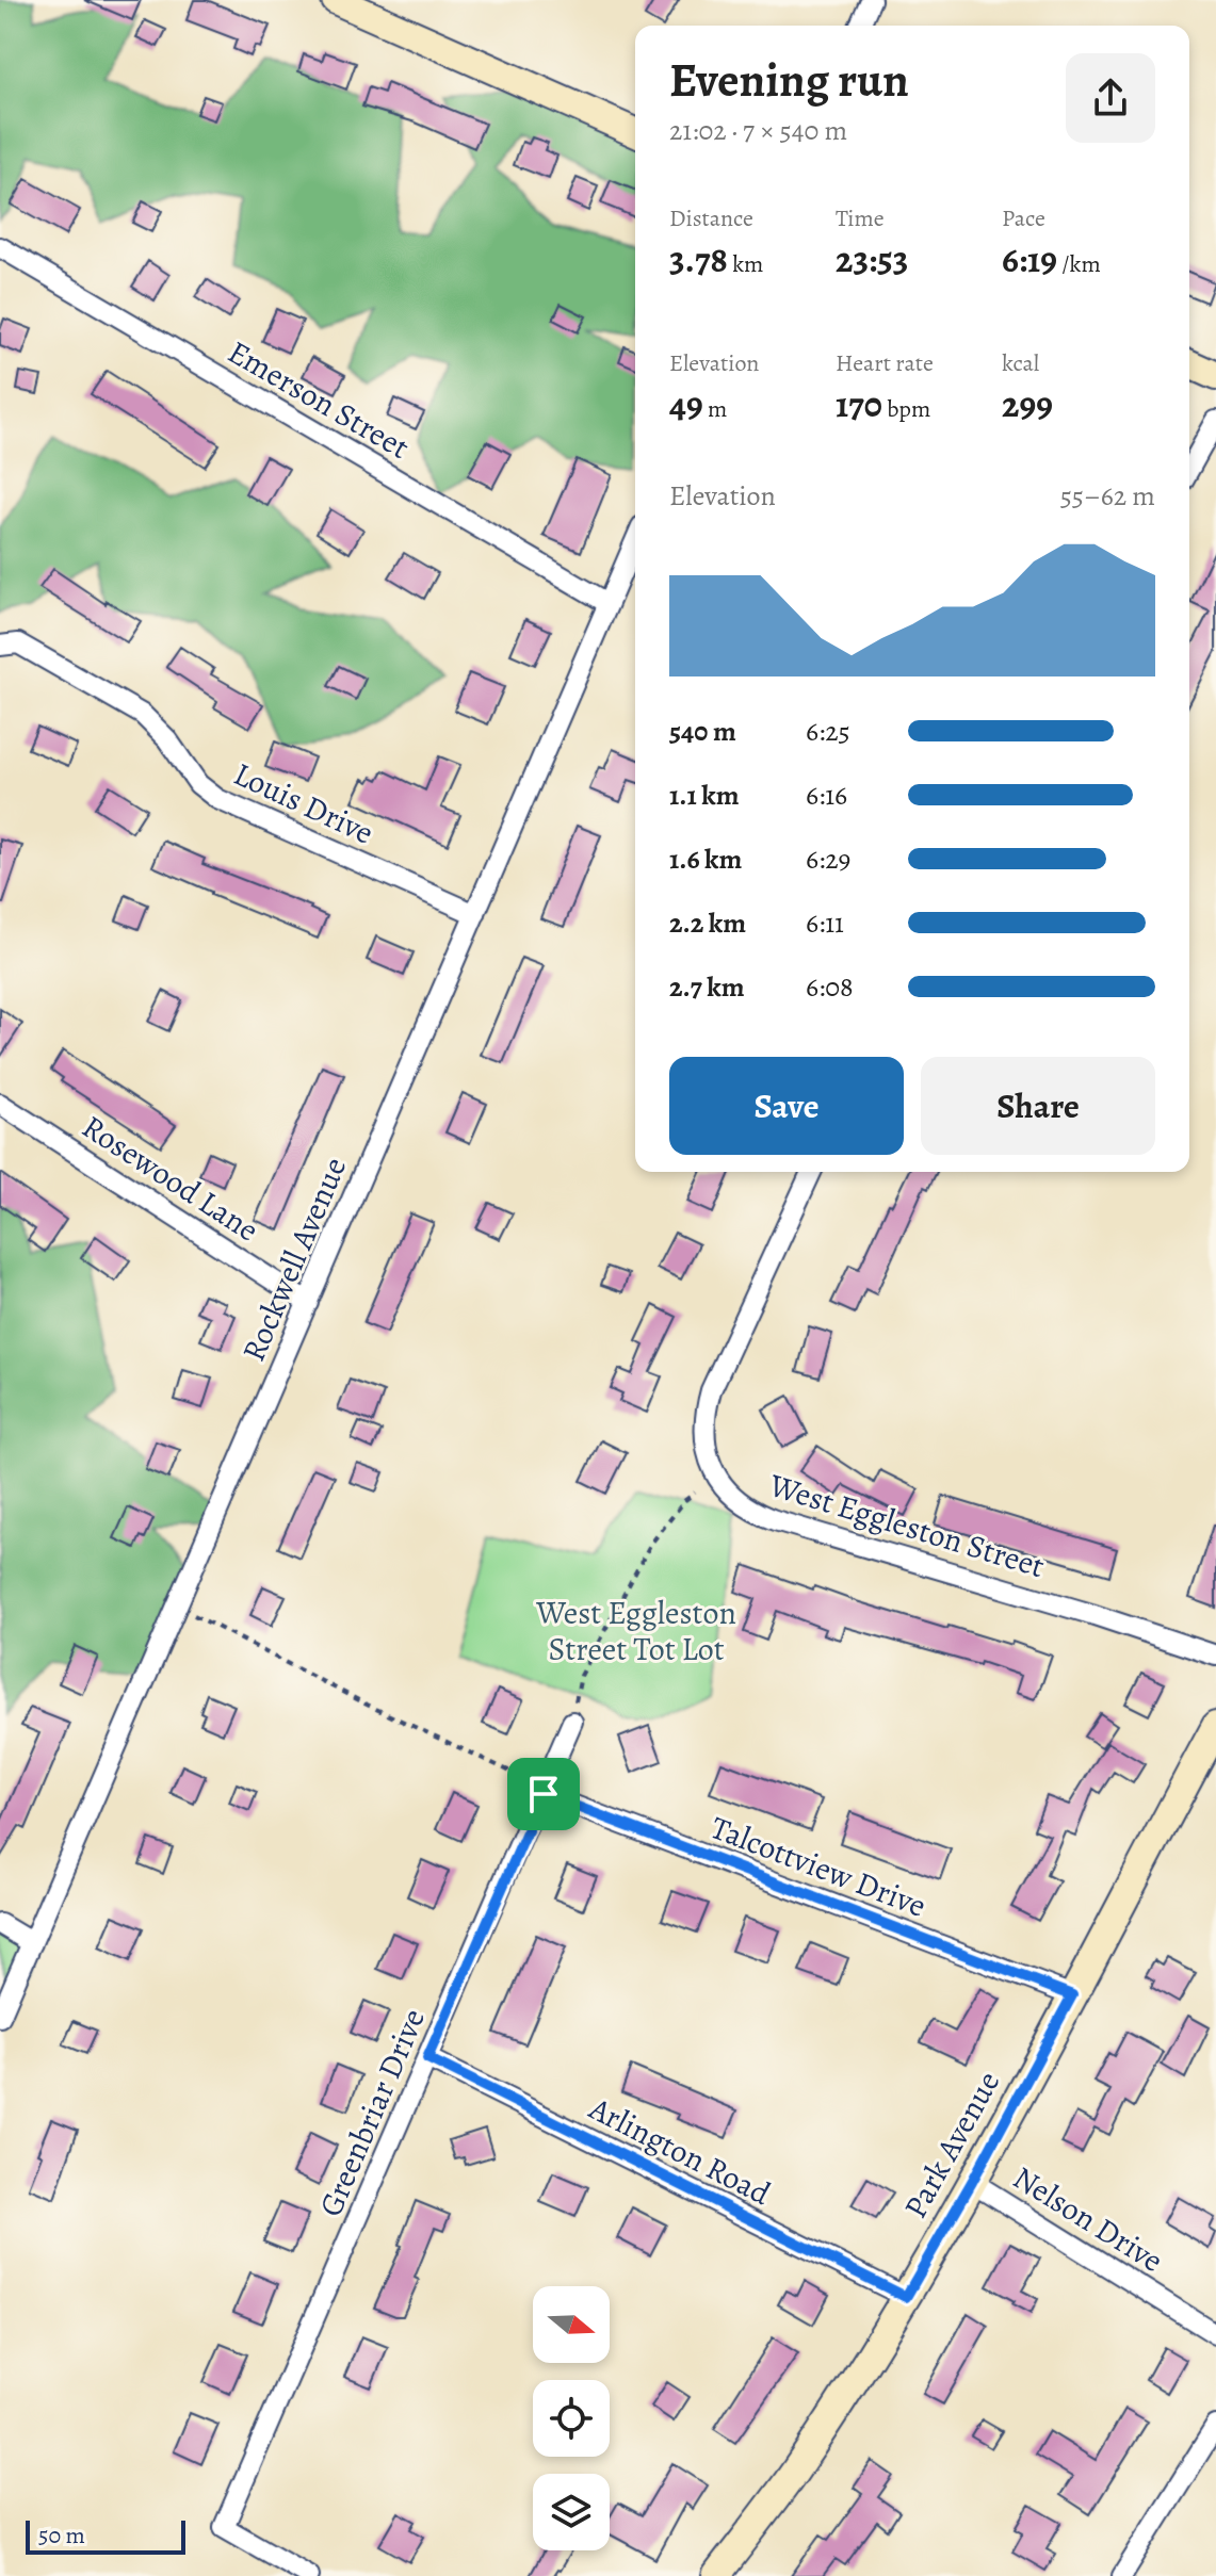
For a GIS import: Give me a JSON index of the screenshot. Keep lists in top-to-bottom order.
{
  "streets": {
    "street": [
      "Emerson Street",
      "Louis Drive",
      "Rosewood Lane",
      "Rockwell Avenue",
      "West Eggleston Street",
      "Talcottview Drive",
      "Greenbriar Drive",
      "Park Avenue",
      "Arlington Road",
      "Nelson Drive"
    ]
  },
  "crossings": [
    ["Emerson Street", "Rockwell Avenue"],
    ["Louis Drive", "Rockwell Avenue"],
    ["Rosewood Lane", "Rockwell Avenue"],
    ["Talcottview Drive", "Greenbriar Drive"],
    ["Talcottview Drive", "Park Avenue"],
    ["Greenbriar Drive", "Arlington Road"],
    ["Park Avenue", "Arlington Road"],
    ["Park Avenue", "Nelson Drive"]
  ],
  "parks": ["West Eggleston Street Tot Lot"],
  "scale_bar": "50 m",
  "north": "right",
  "page": {
    "heading": ["Evening run", "21:02 · 7 × 540 m"],
    "stats": [
      ["Distance", "3.78 km"],
      ["Time", "23:53"],
      ["Pace", "6:19 /km"],
      ["Elevation", "49 m"],
      ["Heart rate", "170 bpm"],
      ["kcal", "299"]
    ],
    "chart": ["Elevation", "55–62 m"],
    "list": [
      {
        "name": "540 m",
        "note": "6:25"
      },
      {
        "name": "1.1 km",
        "note": "6:16"
      },
      {
        "name": "1.6 km",
        "note": "6:29"
      },
      {
        "name": "2.2 km",
        "note": "6:11"
      },
      {
        "name": "2.7 km",
        "note": "6:08"
      }
    ],
    "buttons": ["Save", "Share"],
    "scale": "50 m"
  }
}
